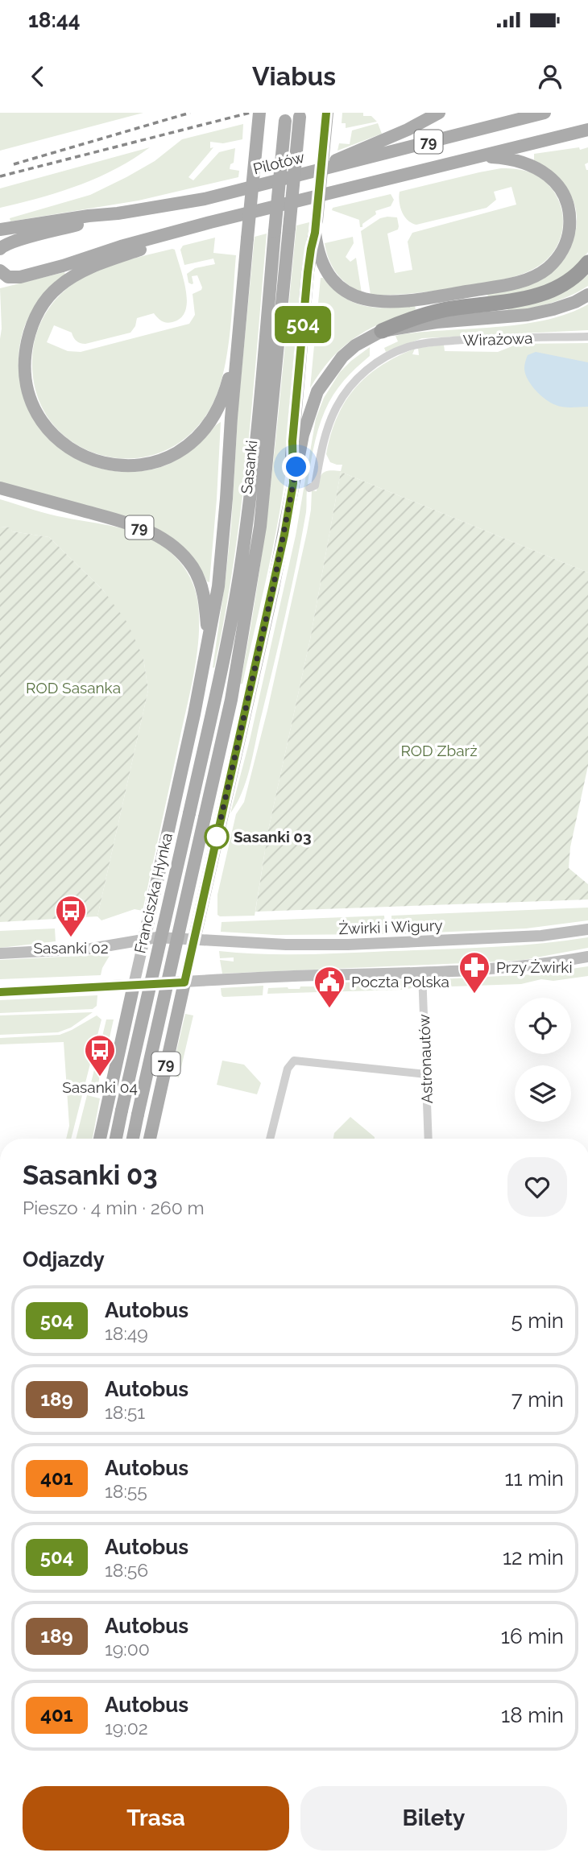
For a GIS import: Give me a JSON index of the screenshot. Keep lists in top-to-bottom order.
{
  "streets": {
    "highway": ["79"],
    "main road": [
      "Pilotów",
      "Sasanki",
      "Franciszka Hynka",
      "Żwirki i Wigury"
    ],
    "street": ["Wirażowa", "Astronautów"]
  },
  "crossings": [
    ["79", "Pilotów"],
    ["79", "Żwirki i Wigury"],
    ["Sasanki", "Franciszka Hynka"]
  ],
  "parks": ["ROD Sasanka", "ROD Zbarż"],
  "places": {
    "other": ["Sasanki 03"],
    "bus stop": ["Sasanki 02", "Sasanki 04"],
    "pharmacy": ["Przy Żwirki"],
    "public building": ["Poczta Polska"]
  },
  "lines": ["bus line 504"],
  "page": {
    "status": "18:44",
    "header": "Viabus",
    "on_map": "504",
    "heading": [
      ["Sasanki 03", "Pieszo · 4 min · 260 m"],
      "Odjazdy"
    ],
    "list": [
      {
        "mark": "504",
        "name": "Autobus",
        "note": "18:49",
        "value": "5 min"
      },
      {
        "mark": "189",
        "name": "Autobus",
        "note": "18:51",
        "value": "7 min"
      },
      {
        "mark": "401",
        "name": "Autobus",
        "note": "18:55",
        "value": "11 min"
      },
      {
        "mark": "504",
        "name": "Autobus",
        "note": "18:56",
        "value": "12 min"
      },
      {
        "mark": "189",
        "name": "Autobus",
        "note": "19:00",
        "value": "16 min"
      },
      {
        "mark": "401",
        "name": "Autobus",
        "note": "19:02",
        "value": "18 min"
      }
    ],
    "buttons": ["Trasa", "Bilety"]
  }
}
